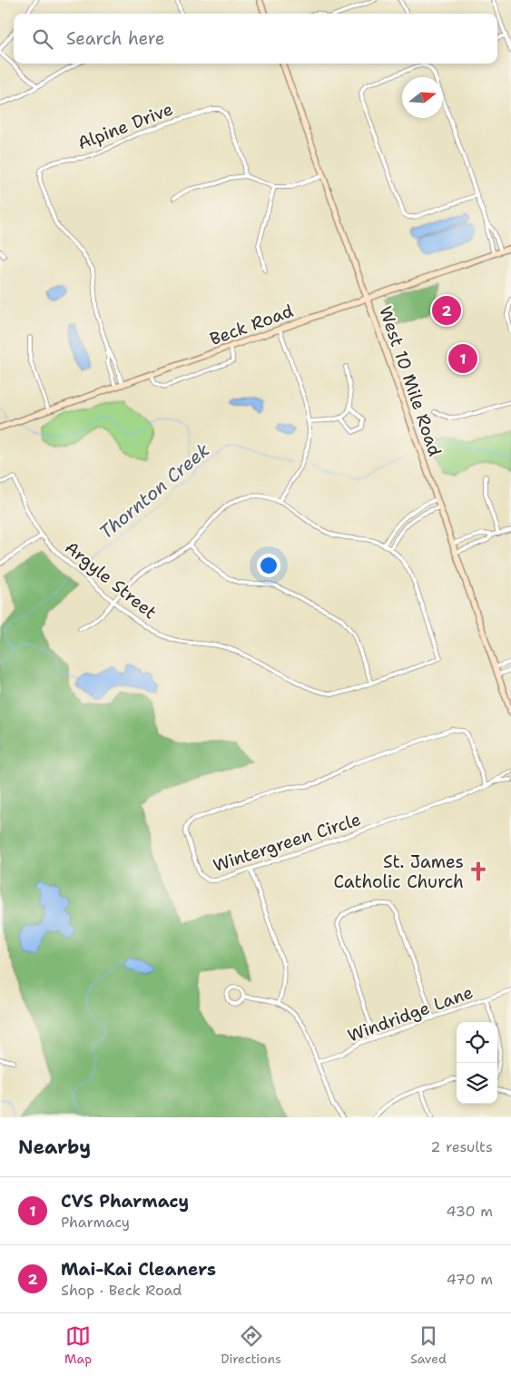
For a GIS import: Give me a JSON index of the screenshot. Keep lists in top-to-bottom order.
{
  "streets": {
    "main road": ["Beck Road", "West 10 Mile Road"],
    "street": [
      "Alpine Drive",
      "Argyle Street",
      "Wintergreen Circle",
      "Windridge Lane"
    ]
  },
  "crossings": [
    ["Alpine Drive", "Beck Road"],
    ["Beck Road", "West 10 Mile Road"]
  ],
  "water": ["Thornton Creek"],
  "places": {
    "church": ["St. James Catholic Church"]
  },
  "north": "right",
  "page": {
    "search": "Search here",
    "pins": ["2", "1"],
    "heading": ["Nearby", "2 results"],
    "list": [
      {
        "mark": "1",
        "name": "CVS Pharmacy",
        "note": "Pharmacy",
        "value": "430 m"
      },
      {
        "mark": "2",
        "name": "Mai-Kai Cleaners",
        "note": "Shop · Beck Road",
        "value": "470 m"
      }
    ],
    "nav": ["Map", "Directions", "Saved"]
  }
}
